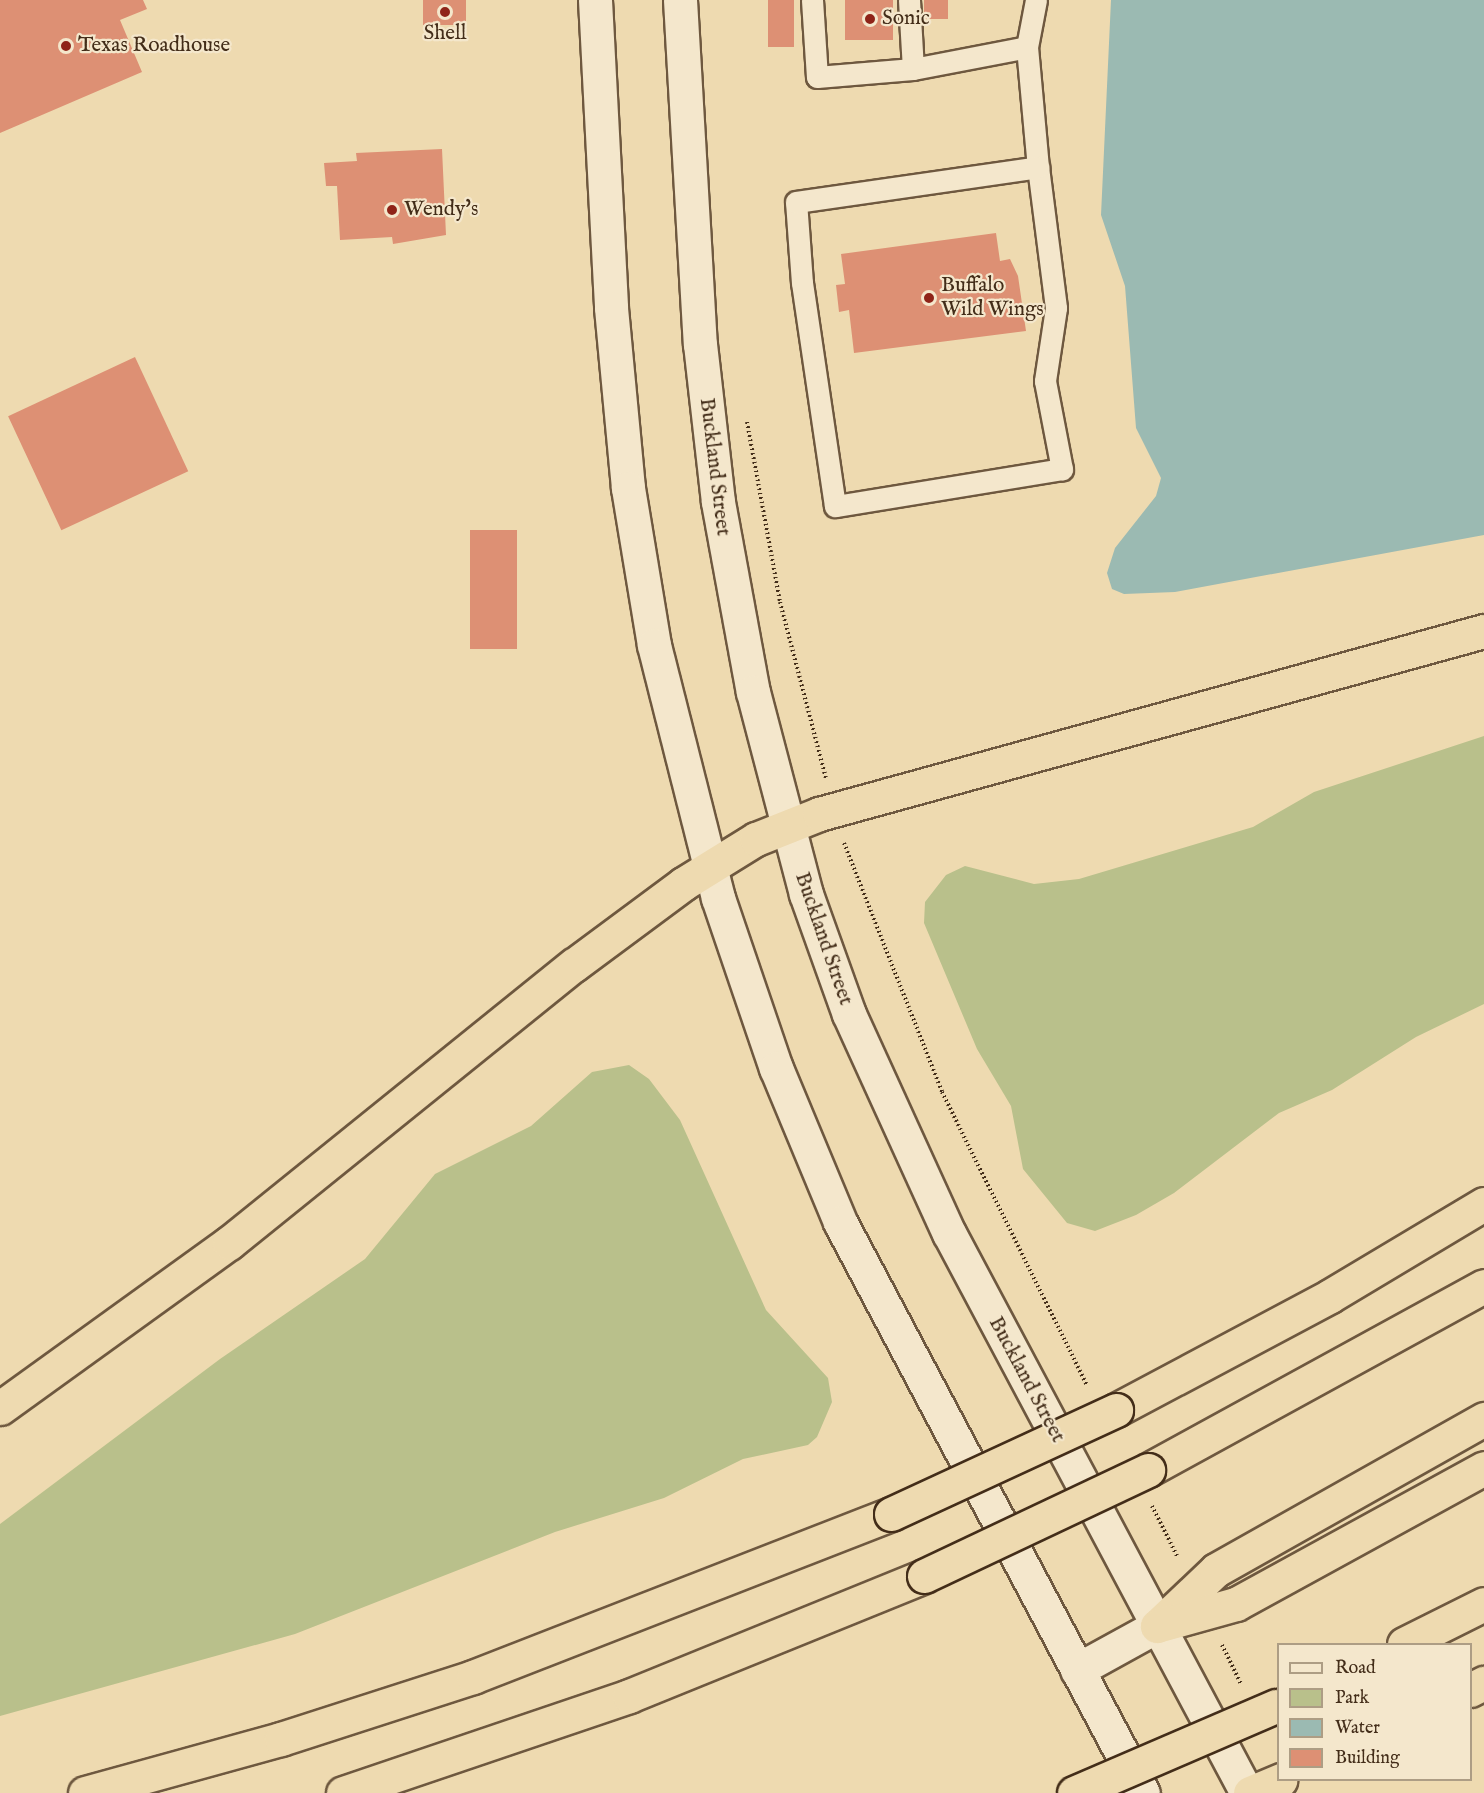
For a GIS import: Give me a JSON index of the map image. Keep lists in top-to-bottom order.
{
  "streets": {
    "main road": ["Buckland Street"]
  },
  "places": [
    "Shell",
    "Sonic",
    "Texas Roadhouse",
    "Wendy's",
    "Buffalo Wild Wings"
  ],
  "legend": [
    "Road",
    "Park",
    "Water",
    "Building"
  ]
}
